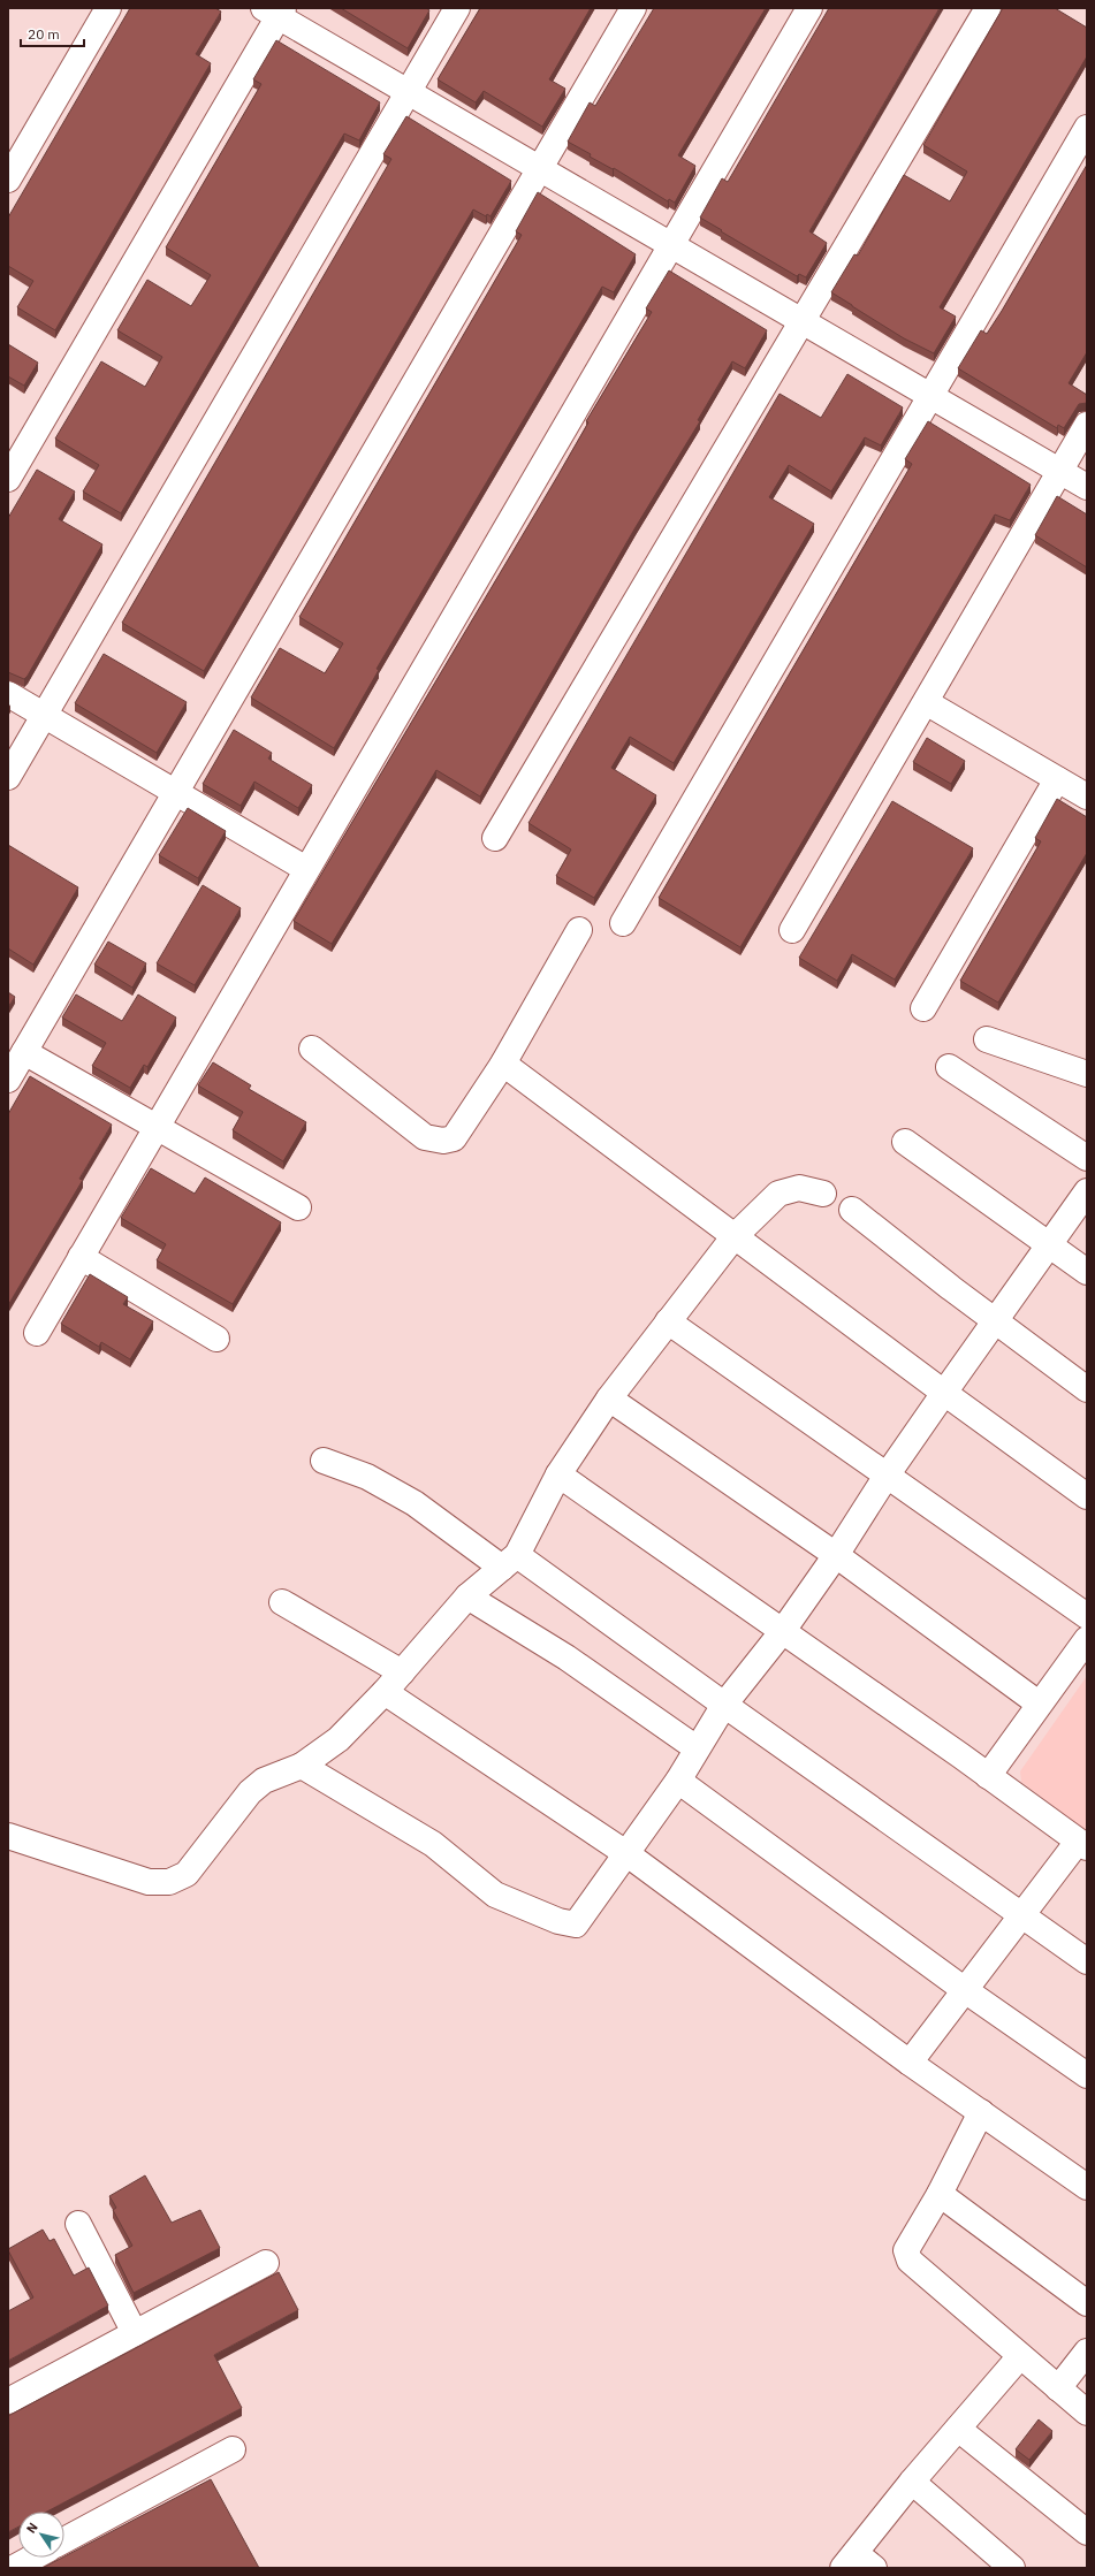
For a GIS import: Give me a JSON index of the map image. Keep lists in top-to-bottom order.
{
  "scale_bar": "20 m",
  "north": "top left"
}
